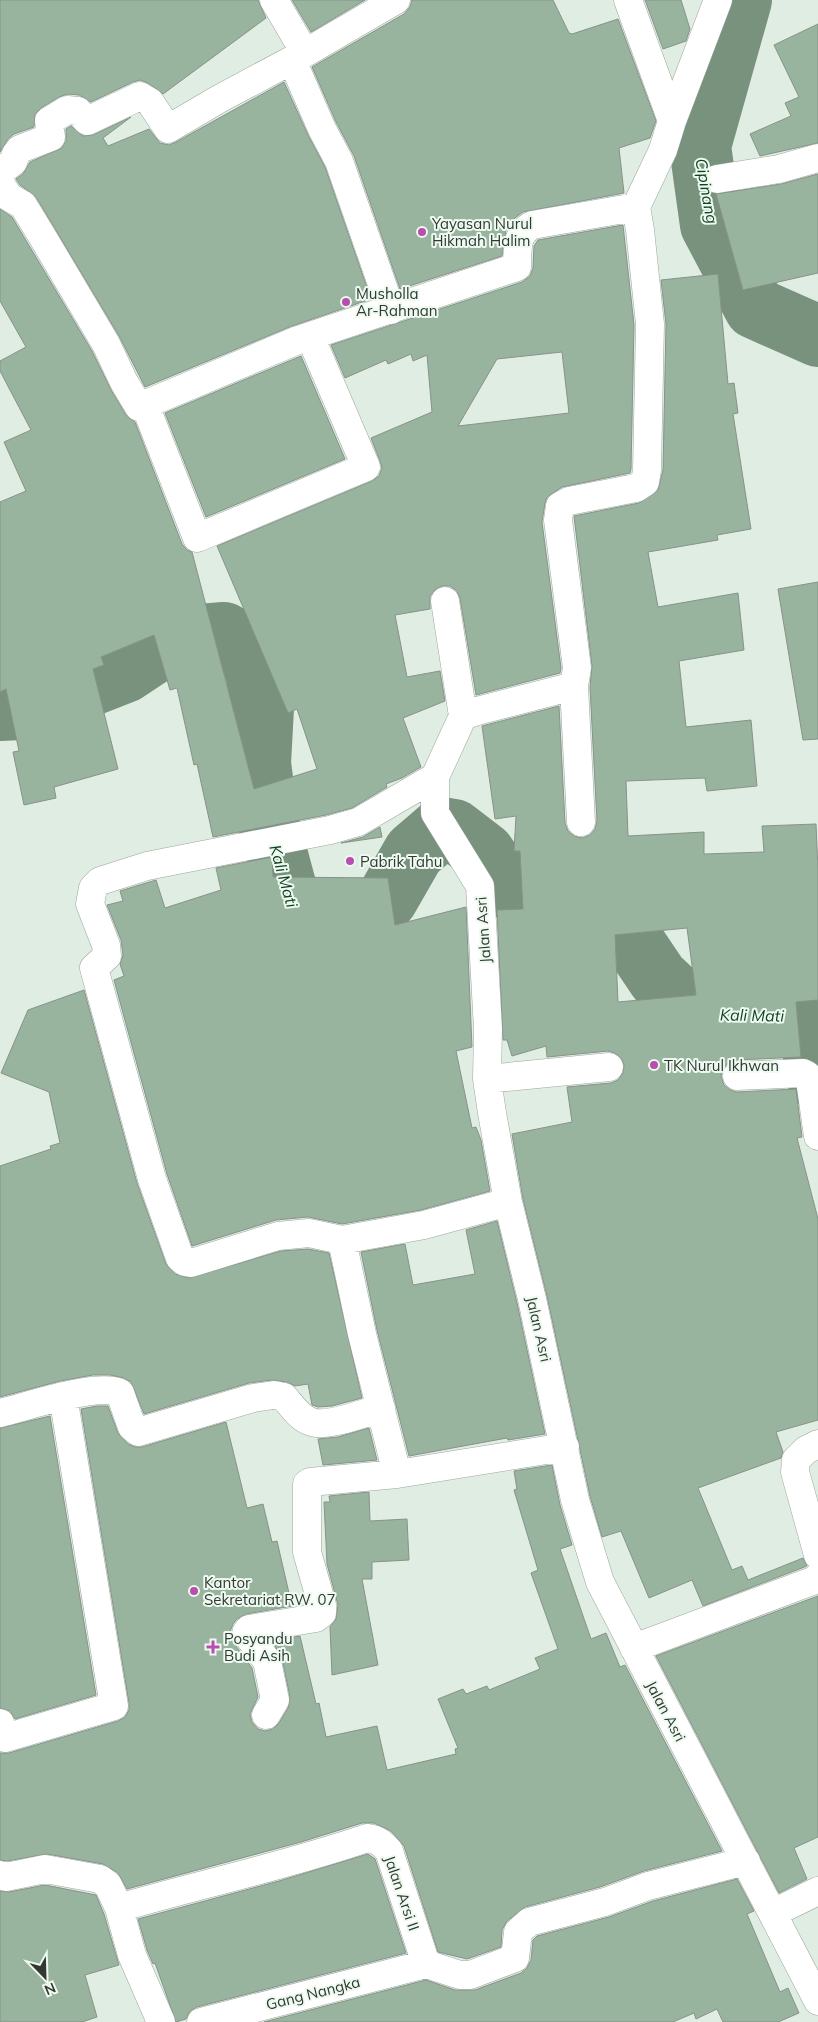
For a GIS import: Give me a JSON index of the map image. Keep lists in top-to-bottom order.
{
  "streets": {
    "street": ["Jalan Asri", "Jalan Arsi II", "Gang Nangka"]
  },
  "crossings": [
    ["Jalan Arsi II", "Gang Nangka"]
  ],
  "water": ["Cipinang", "Kali Mati"],
  "places": {
    "other": [
      "Yayasan Nurul Hikmah Halim",
      "Musholla Ar-Rahman",
      "Pabrik Tahu",
      "TK Nurul Ikhwan",
      "Kantor Sekretariat RW. 07"
    ],
    "health": ["Posyandu Budi Asih"]
  },
  "north": "bottom right"
}
